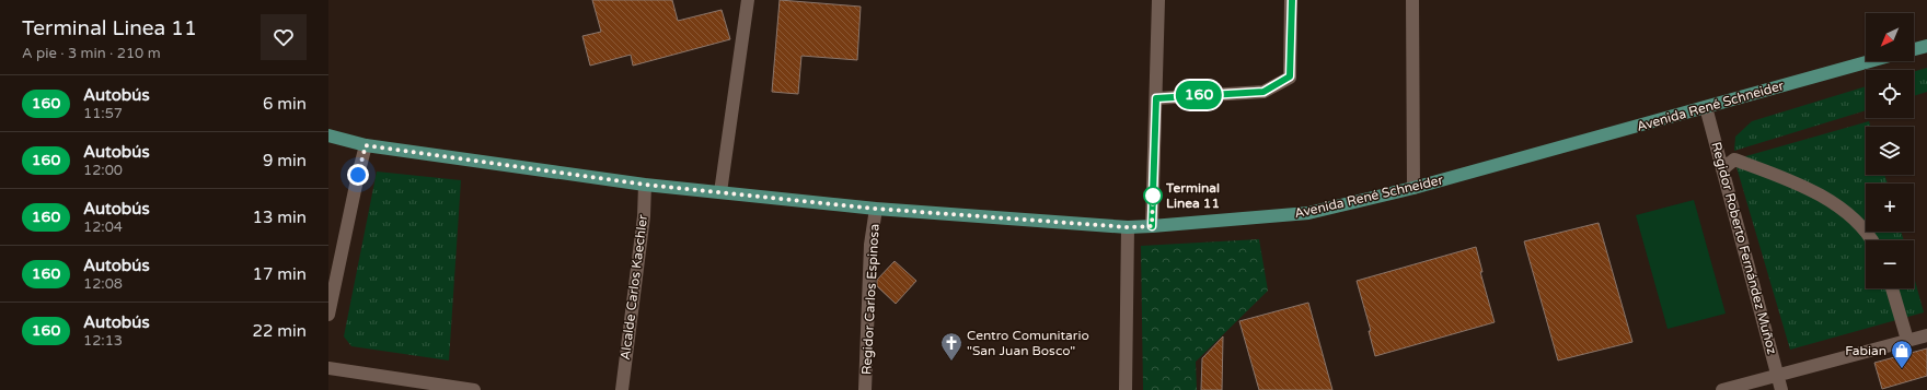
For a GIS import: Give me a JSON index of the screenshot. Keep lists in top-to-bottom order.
{
  "streets": {
    "main road": ["Avenida René Schneider"],
    "street": ["Regidor Roberto Fernández Muñoz", "Alcalde Carlos Kaechler", "Regidor Carlos Espinosa"]
  },
  "crossings": [
    ["Avenida René Schneider", "Regidor Roberto Fernández Muñoz"],
    ["Avenida René Schneider", "Alcalde Carlos Kaechler"],
    ["Avenida René Schneider", "Regidor Carlos Espinosa"]
  ],
  "places": {
    "other": ["Terminal Linea 11"],
    "church": ["Centro Comunitario \"San Juan Bosco\""],
    "shop": ["Fabian"]
  },
  "lines": ["bus line 160"],
  "north": "bottom left",
  "page": {
    "heading": ["Terminal Linea 11", "A pie · 3 min · 210 m"],
    "on_map": "160",
    "map_buttons": ["+", "−"],
    "list": [
      {
        "mark": "160",
        "name": "Autobús",
        "note": "11:57",
        "value": "6 min"
      },
      {
        "mark": "160",
        "name": "Autobús",
        "note": "12:00",
        "value": "9 min"
      },
      {
        "mark": "160",
        "name": "Autobús",
        "note": "12:04",
        "value": "13 min"
      },
      {
        "mark": "160",
        "name": "Autobús",
        "note": "12:08",
        "value": "17 min"
      },
      {
        "mark": "160",
        "name": "Autobús",
        "note": "12:13",
        "value": "22 min"
      }
    ]
  }
}
